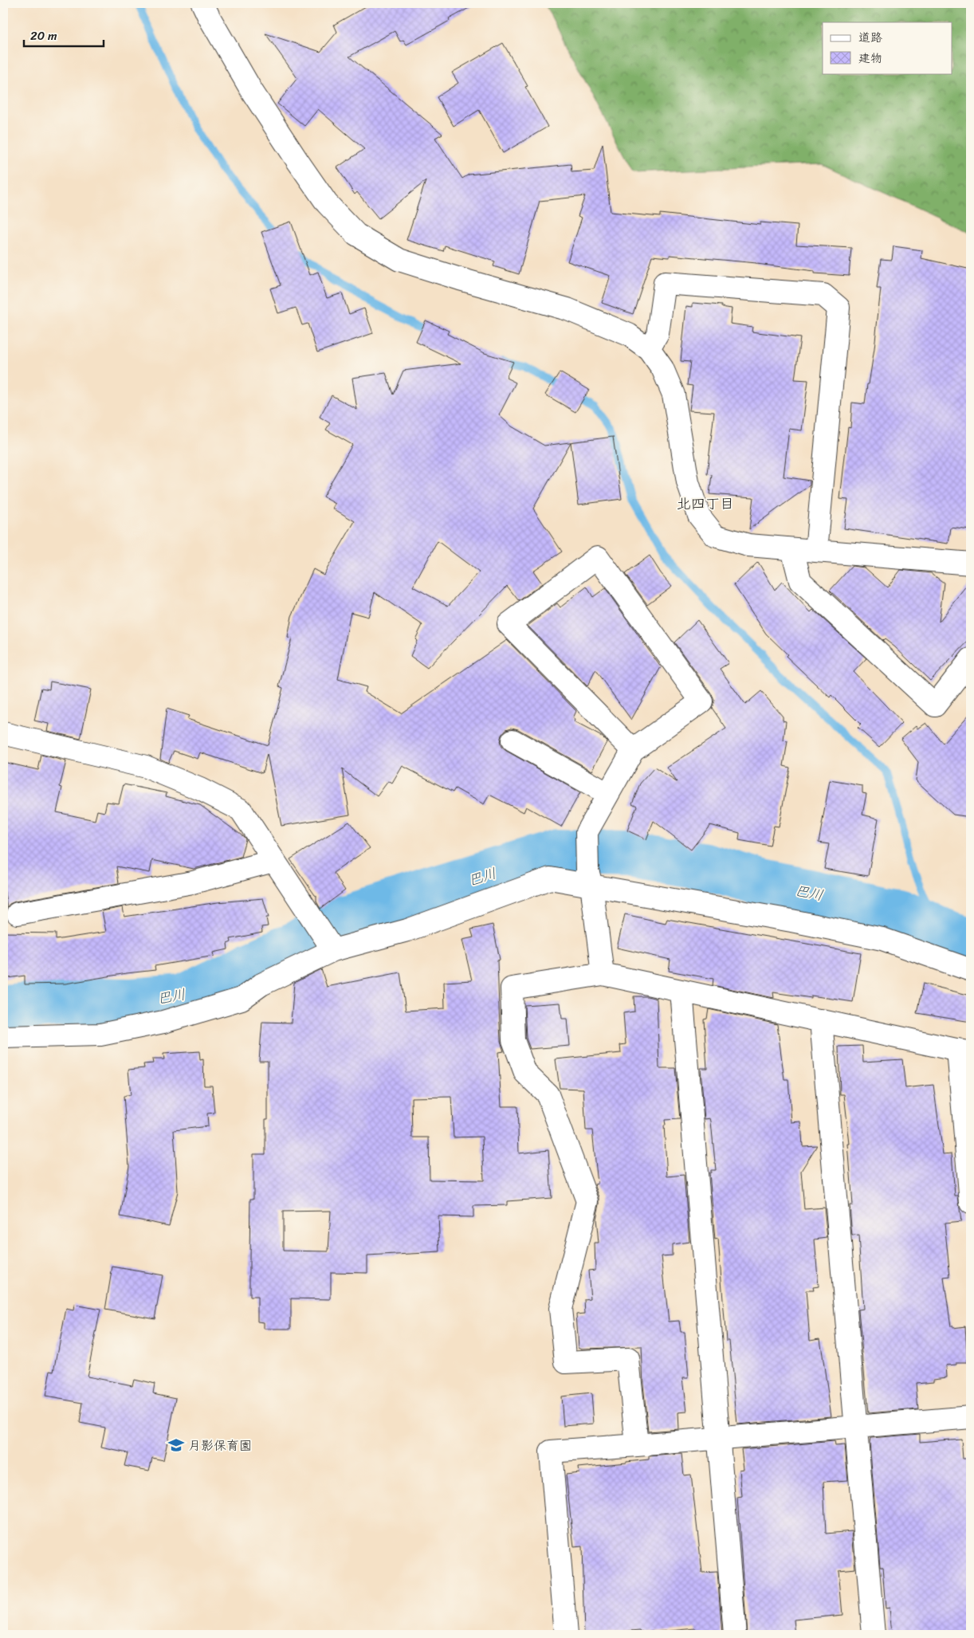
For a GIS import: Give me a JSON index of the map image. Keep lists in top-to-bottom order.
{
  "districts": ["北四丁目"],
  "water": ["巴川"],
  "places": {
    "school or university": ["月影保育園"]
  },
  "legend": ["道路", "建物"],
  "scale_bar": "20 m"
}
